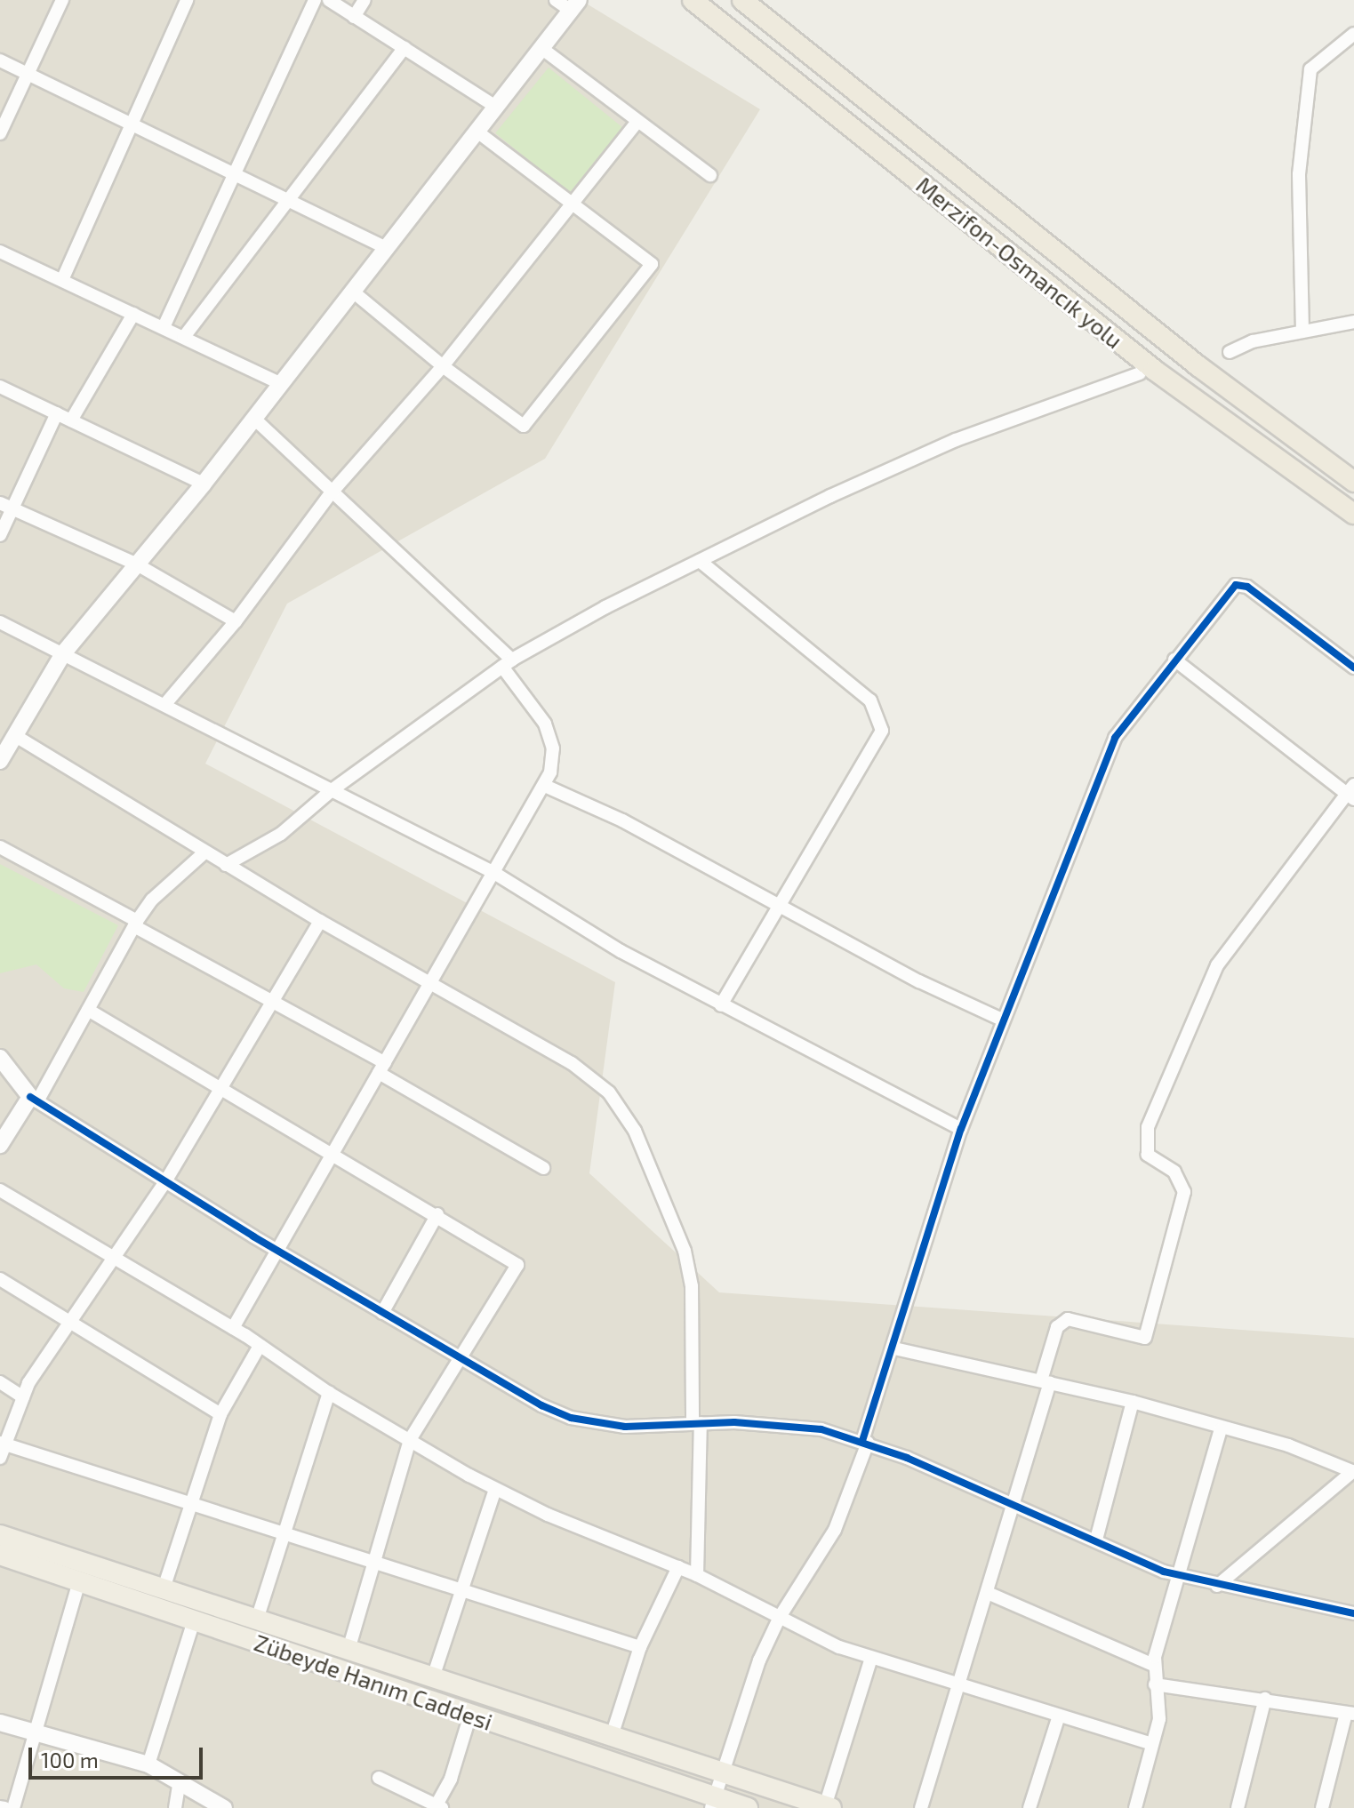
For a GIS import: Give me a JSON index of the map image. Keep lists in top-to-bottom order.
{
  "streets": {
    "highway": ["Merzifon-Osmancık yolu"],
    "main road": ["Zübeyde Hanım Caddesi"]
  },
  "scale_bar": "100 m"
}
